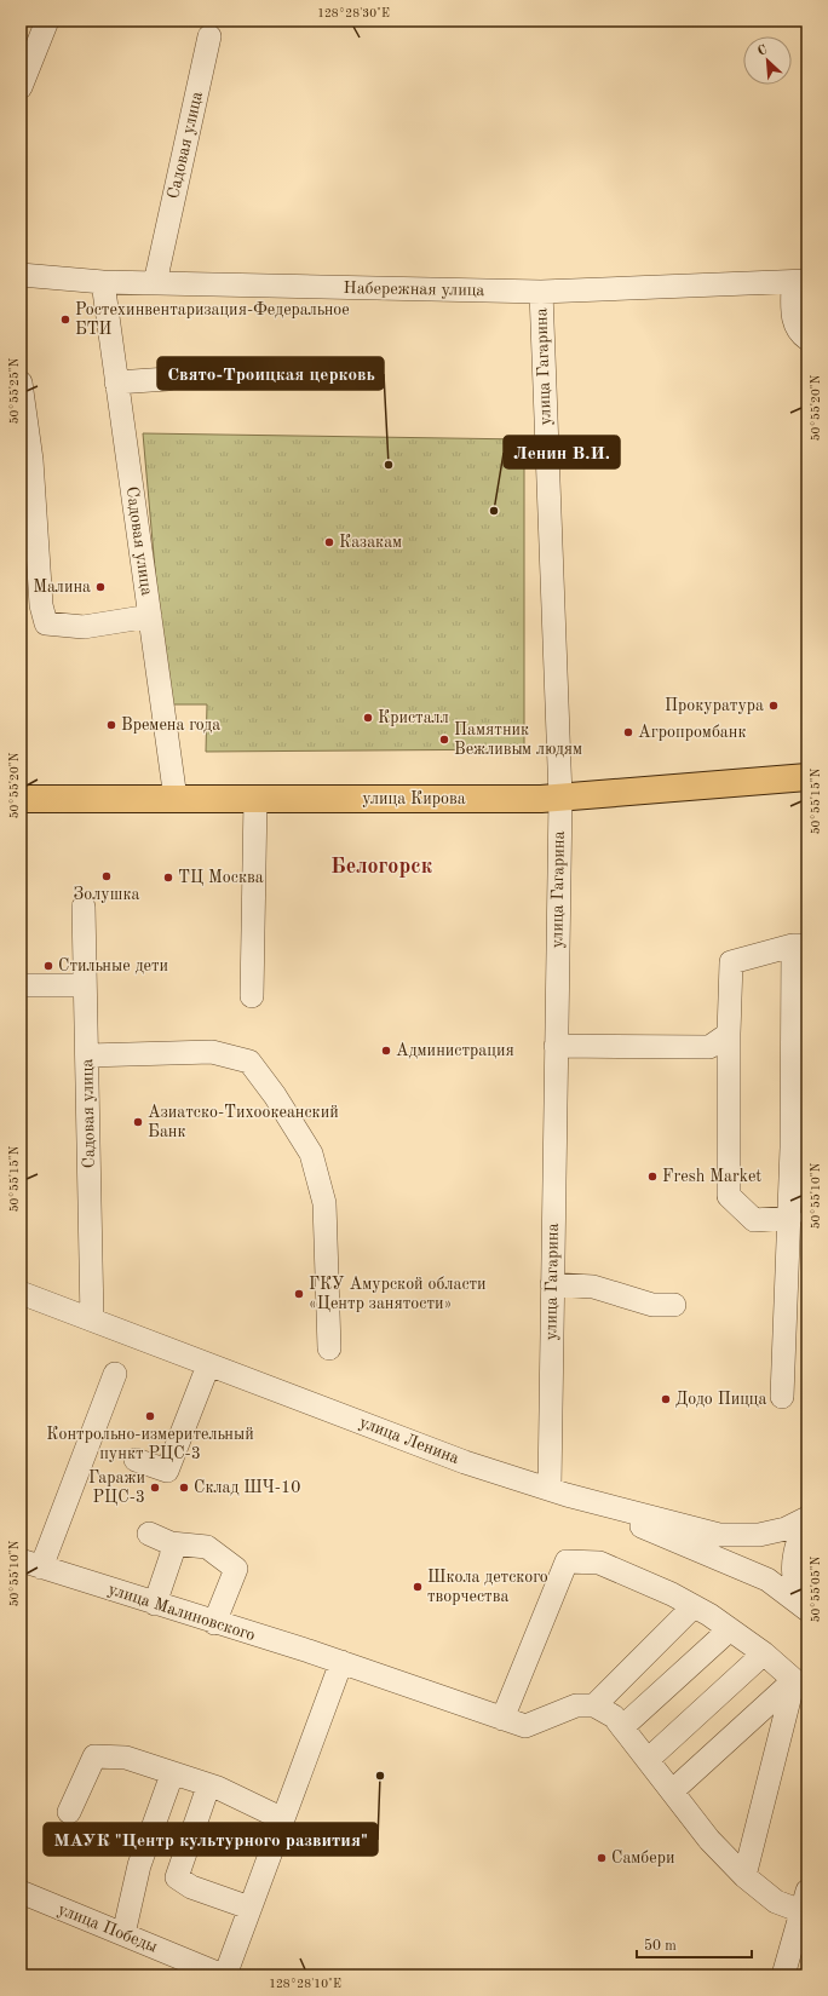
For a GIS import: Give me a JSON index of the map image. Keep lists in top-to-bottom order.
{
  "streets": {
    "main road": ["улица Кирова"],
    "street": [
      "Садовая улица",
      "Набережная улица",
      "улица Гагарина",
      "улица Ленина",
      "улица Малиновского",
      "улица Победы"
    ]
  },
  "crossings": [
    ["Садовая улица", "Набережная улица"],
    ["Садовая улица", "улица Кирова"],
    ["Садовая улица", "улица Ленина"],
    ["Набережная улица", "улица Гагарина"],
    ["улица Гагарина", "улица Кирова"],
    ["улица Гагарина", "улица Ленина"]
  ],
  "districts": ["Белогорск"],
  "places": [
    "Ростехинвентаризация-Федеральное БТИ",
    "Свято-Троицкая церковь",
    "Ленин В.И.",
    "Казакам",
    "Малина",
    "Прокуратура",
    "Кристалл",
    "Времена года",
    "Агропромбанк",
    "Памятник Вежливым людям",
    "Золушка",
    "ТЦ Москва",
    "Стильные дети",
    "Администрация",
    "Азиатско-Тихоокеанский Банк",
    "Fresh Market",
    "ГКУ Амурской области «Центр занятости»",
    "Додо Пицца",
    "Контрольно-измерительный пункт РЦС-3",
    "Гаражи РЦС-3",
    "Склад ШЧ-10",
    "Школа детского творчества",
    "МАУК \"Центр культурного развития\"",
    "Самбери"
  ],
  "scale_bar": "50 m",
  "north": "top left",
  "coordinates": [
    "128°28'30\"E",
    "50°55'25\"N",
    "50°55'20\"N",
    "50°55'15\"N",
    "50°55'10\"N",
    "50°55'05\"N",
    "128°28'10\"E"
  ]
}
